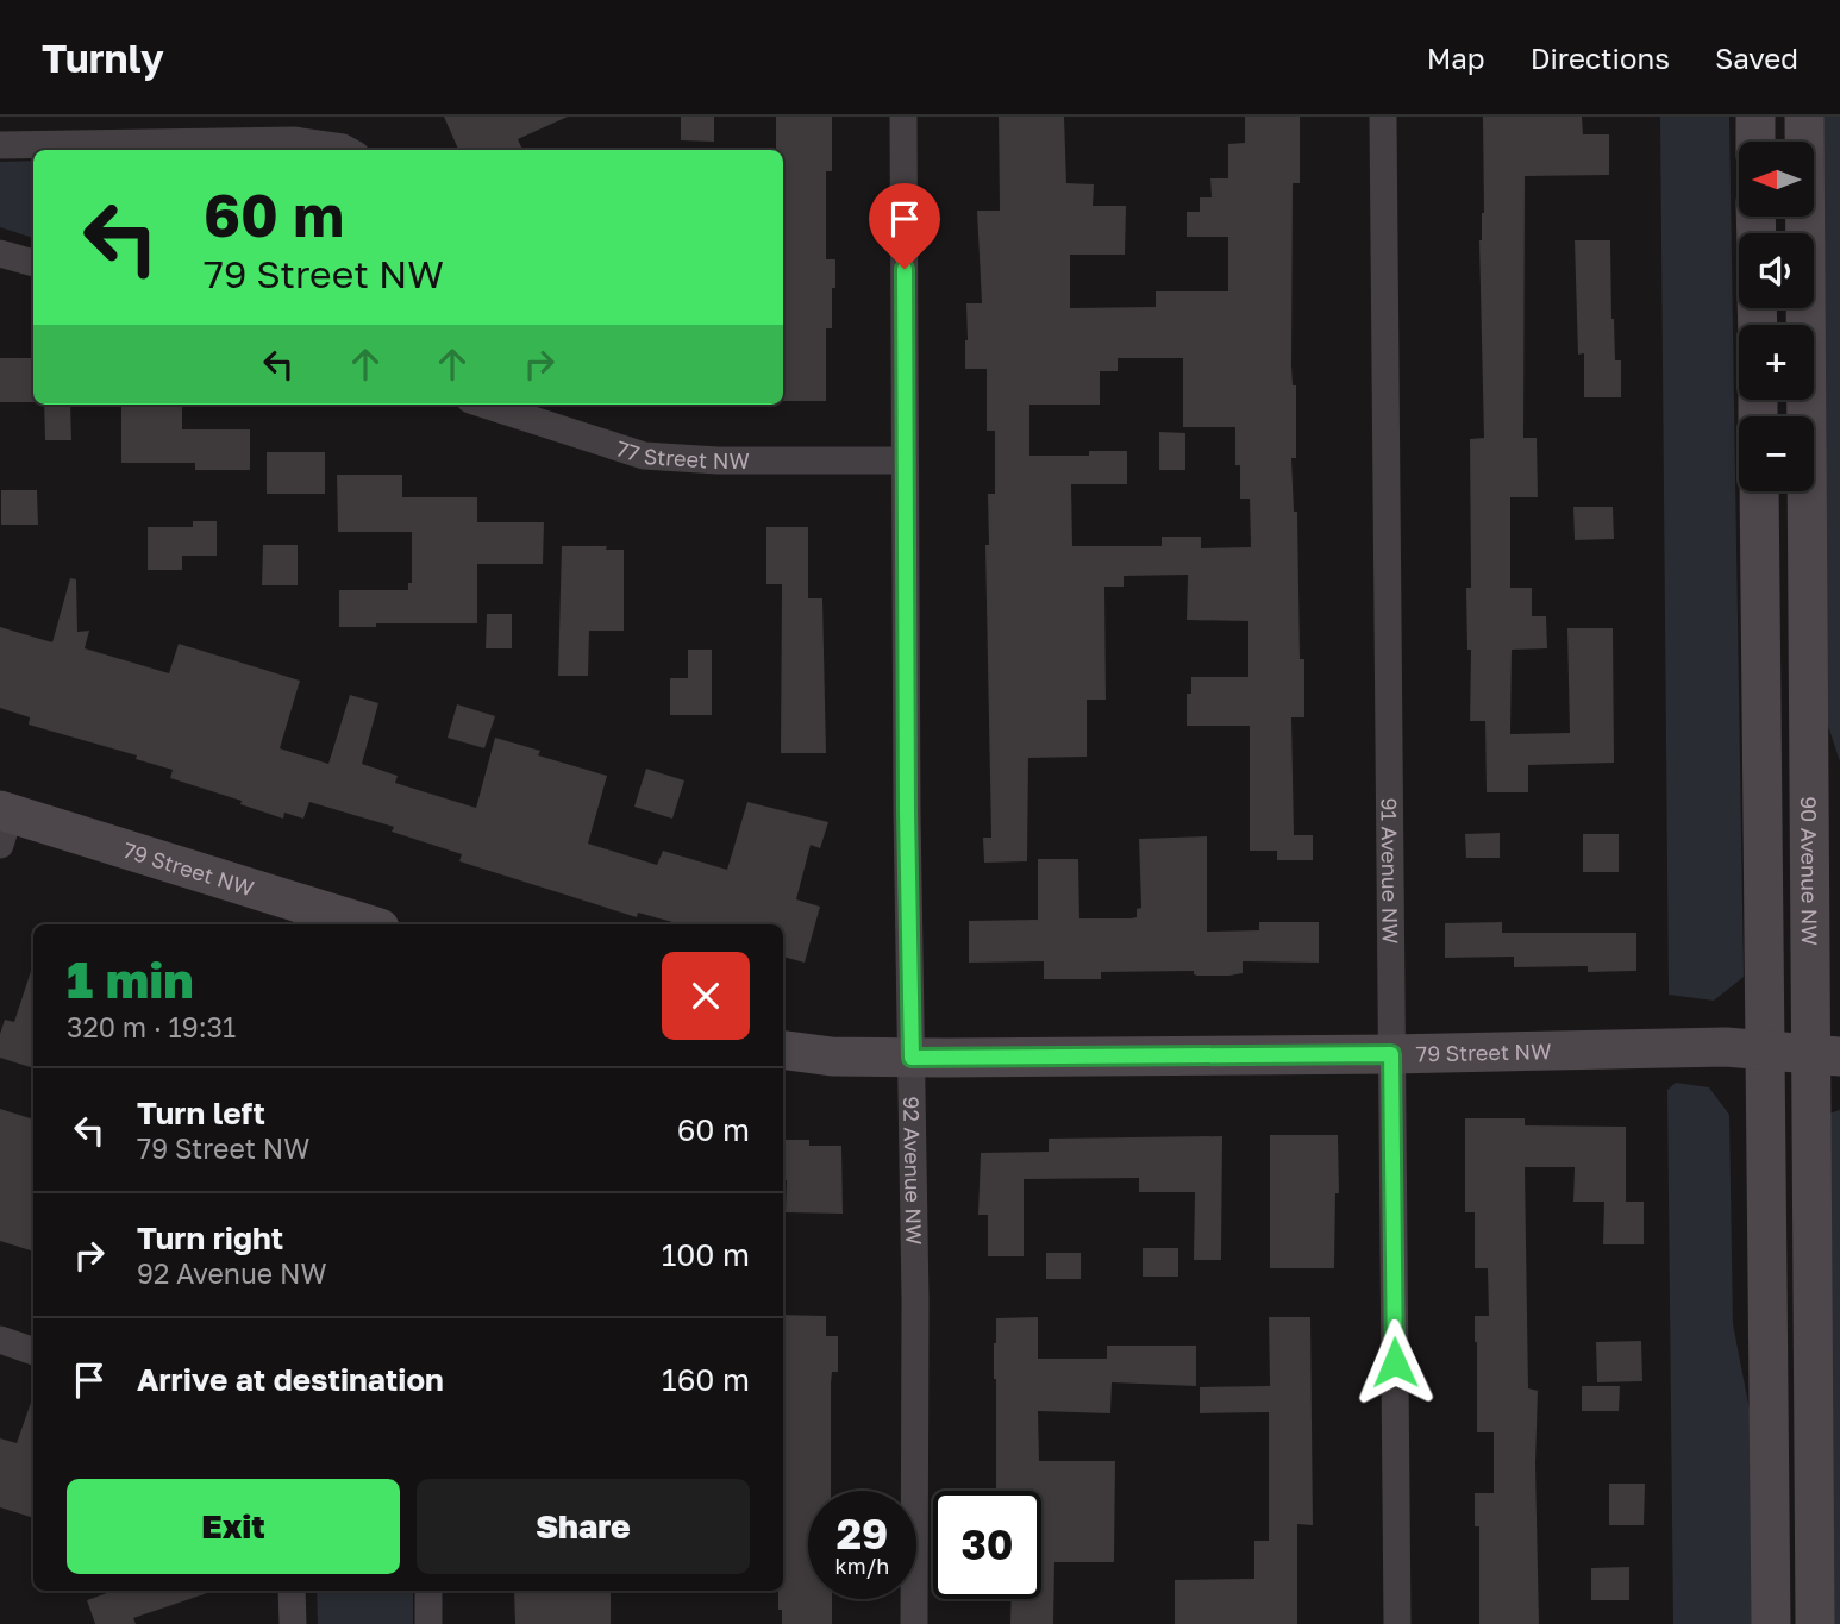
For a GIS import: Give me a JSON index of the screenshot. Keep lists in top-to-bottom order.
{
  "streets": {
    "main road": ["79 Street NW", "90 Avenue NW"],
    "street": ["77 Street NW", "91 Avenue NW", "92 Avenue NW"]
  },
  "crossings": [
    ["77 Street NW", "92 Avenue NW"],
    ["79 Street NW", "91 Avenue NW"],
    ["79 Street NW", "90 Avenue NW"],
    ["79 Street NW", "92 Avenue NW"]
  ],
  "north": "left",
  "page": {
    "header": "Turnly",
    "nav": ["Map", "Directions", "Saved"],
    "map_buttons": ["+", "−"],
    "turn": ["60 m", "79 Street NW"],
    "heading": ["1 min", "320 m · 19:31"],
    "list": [
      {
        "name": "Turn left",
        "note": "79 Street NW",
        "value": "60 m"
      },
      {
        "name": "Turn right",
        "note": "92 Avenue NW",
        "value": "100 m"
      },
      {
        "name": "Arrive at destination",
        "value": "160 m"
      }
    ],
    "buttons": ["Exit", "Share"],
    "speed": "29 km/h",
    "limit": "30"
  }
}
